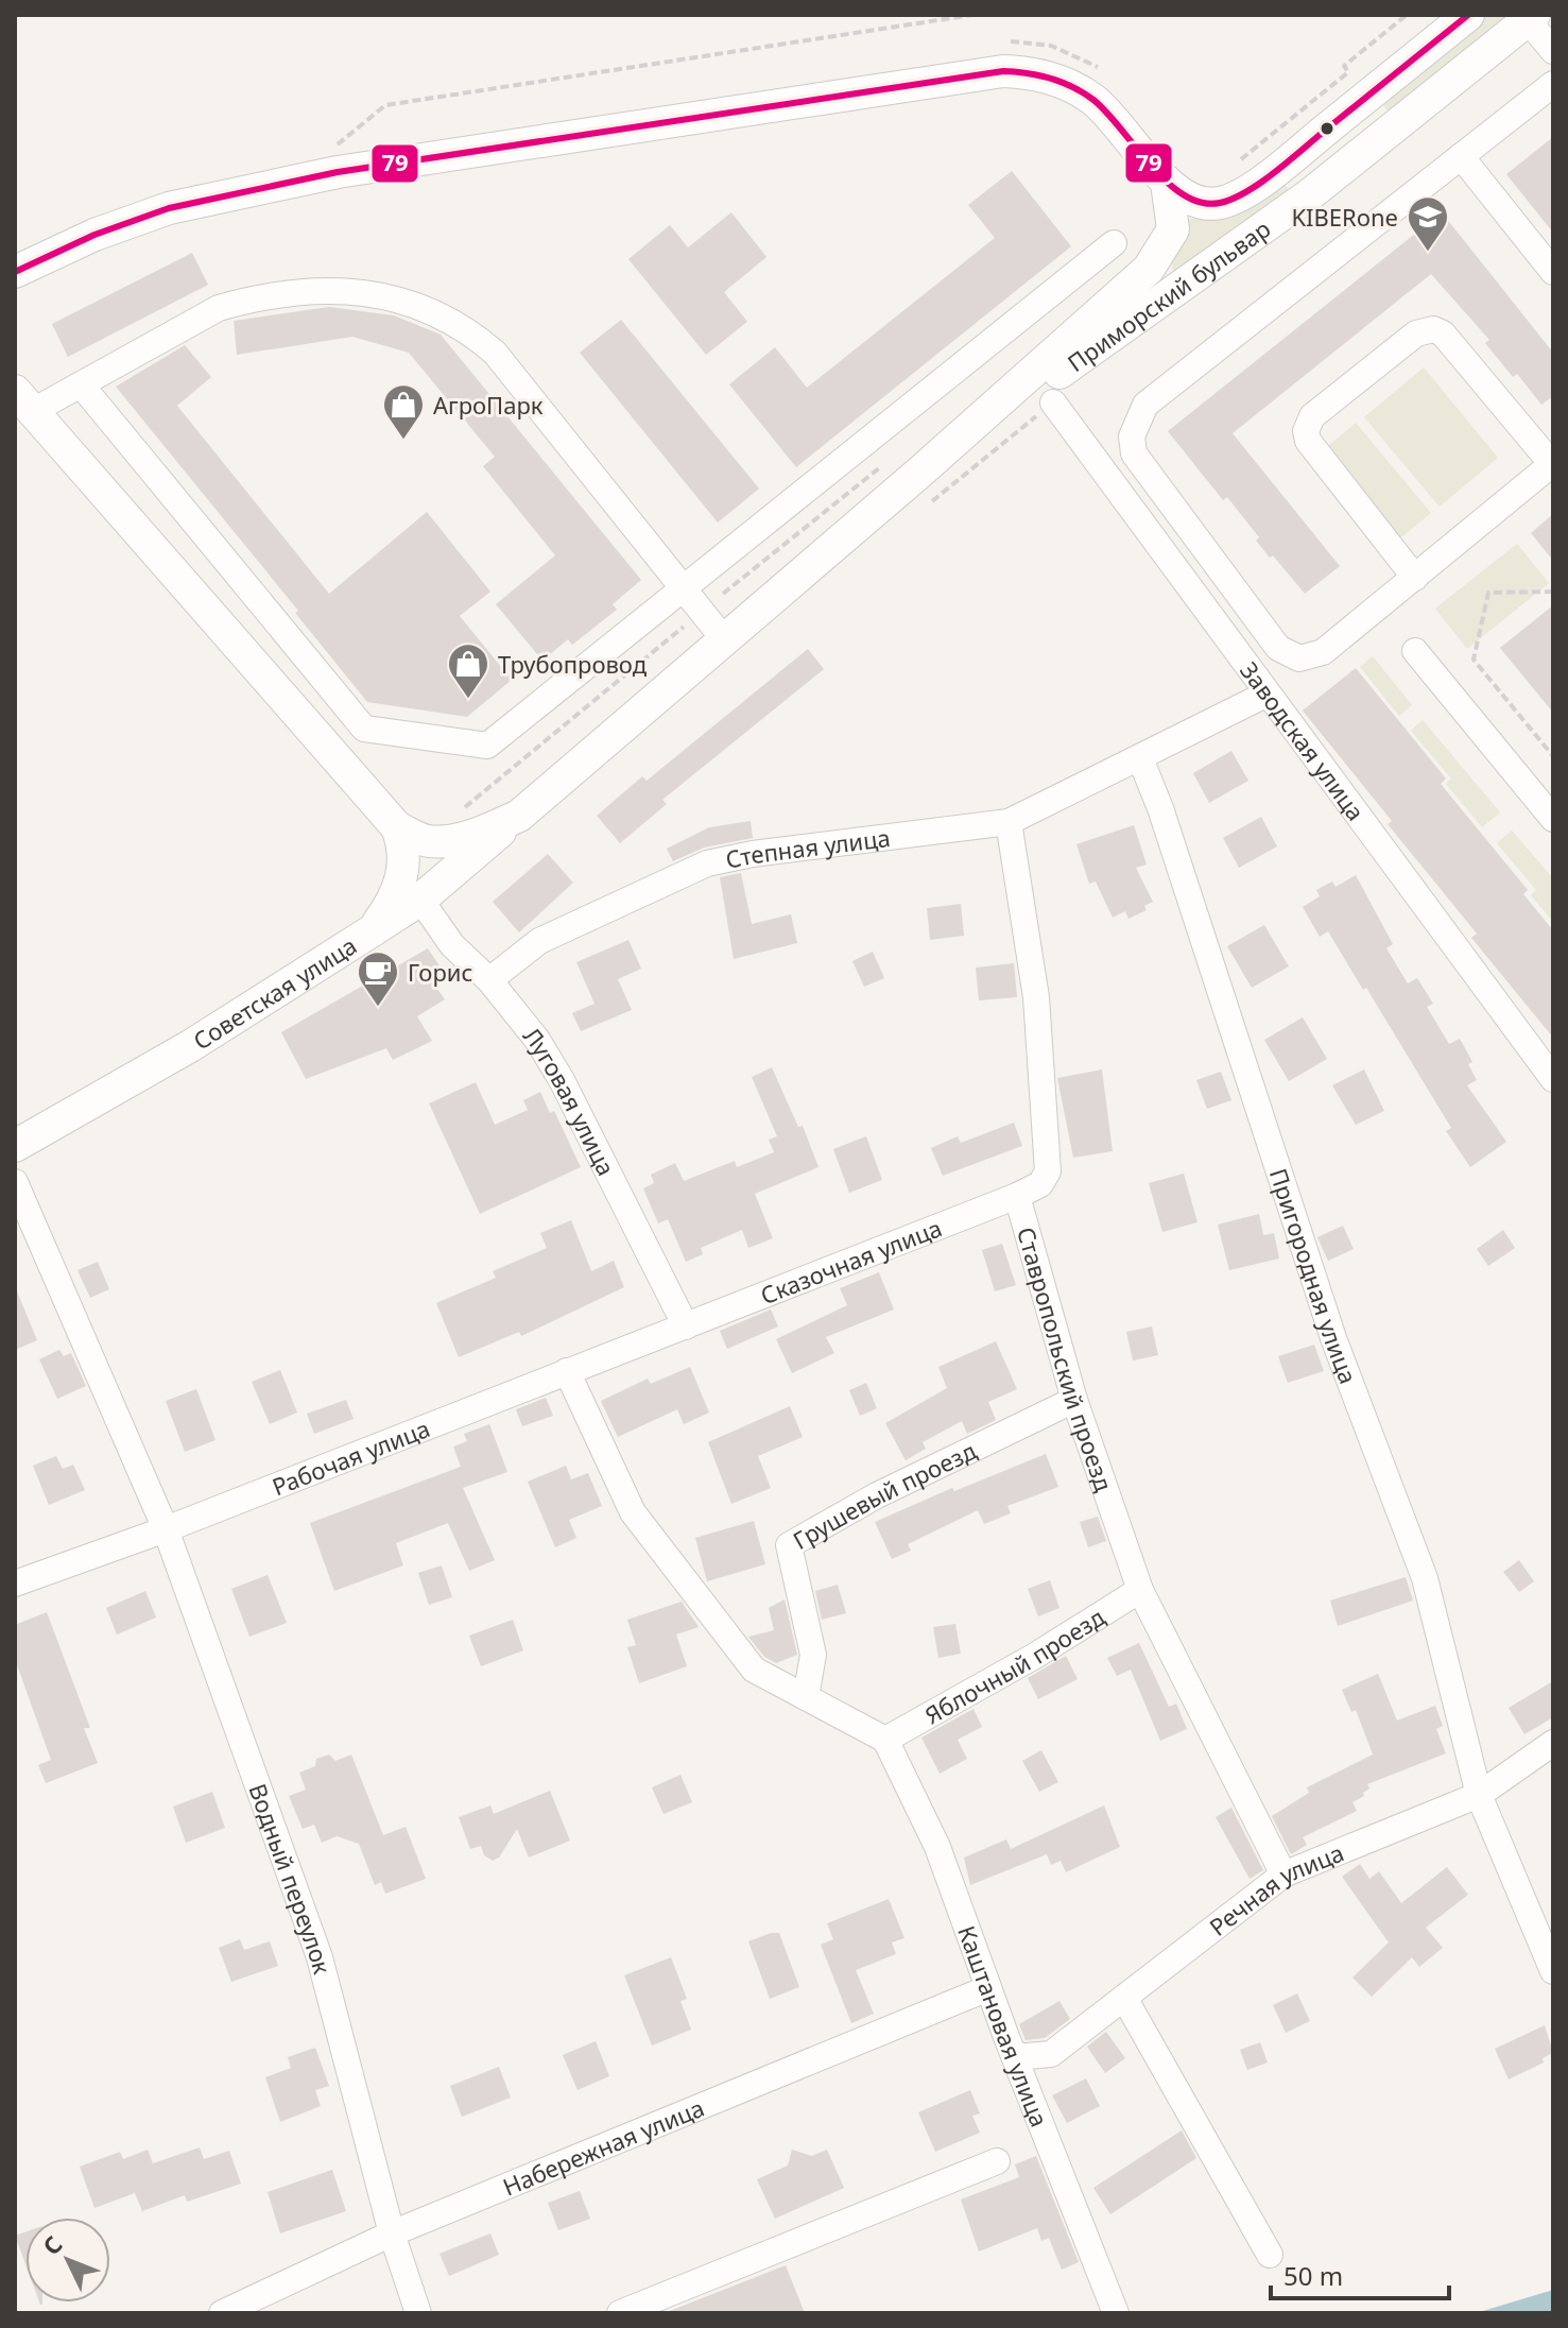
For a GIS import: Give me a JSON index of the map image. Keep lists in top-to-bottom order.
{
  "streets": {
    "main road": ["Приморский бульвар", "Советская улица"],
    "street": [
      "Заводская улица",
      "Степная улица",
      "Луговая улица",
      "Сказочная улица",
      "Пригородная улица",
      "Ставропольский проезд",
      "Рабочая улица",
      "Грушевый проезд",
      "Яблочный проезд",
      "Водный переулок",
      "Речная улица",
      "Каштановая улица",
      "Набережная улица"
    ]
  },
  "crossings": [
    ["Приморский бульвар", "Советская улица"],
    ["Заводская улица", "Степная улица"],
    ["Степная улица", "Луговая улица"],
    ["Степная улица", "Пригородная улица"],
    ["Степная улица", "Ставропольский проезд"],
    ["Советская улица", "Луговая улица"],
    ["Луговая улица", "Сказочная улица"],
    ["Луговая улица", "Рабочая улица"],
    ["Сказочная улица", "Ставропольский проезд"],
    ["Сказочная улица", "Рабочая улица"],
    ["Пригородная улица", "Речная улица"],
    ["Ставропольский проезд", "Грушевый проезд"],
    ["Ставропольский проезд", "Яблочный проезд"],
    ["Ставропольский проезд", "Речная улица"],
    ["Рабочая улица", "Водный переулок"],
    ["Яблочный проезд", "Каштановая улица"],
    ["Водный переулок", "Набережная улица"],
    ["Речная улица", "Каштановая улица"],
    ["Каштановая улица", "Набережная улица"]
  ],
  "places": {
    "school or university": ["KIBERone"],
    "shop": ["АгроПарк", "Трубопровод"],
    "cafe": ["Горис"]
  },
  "lines": ["transit line 79"],
  "scale_bar": "50 m",
  "north": "top left"
}
